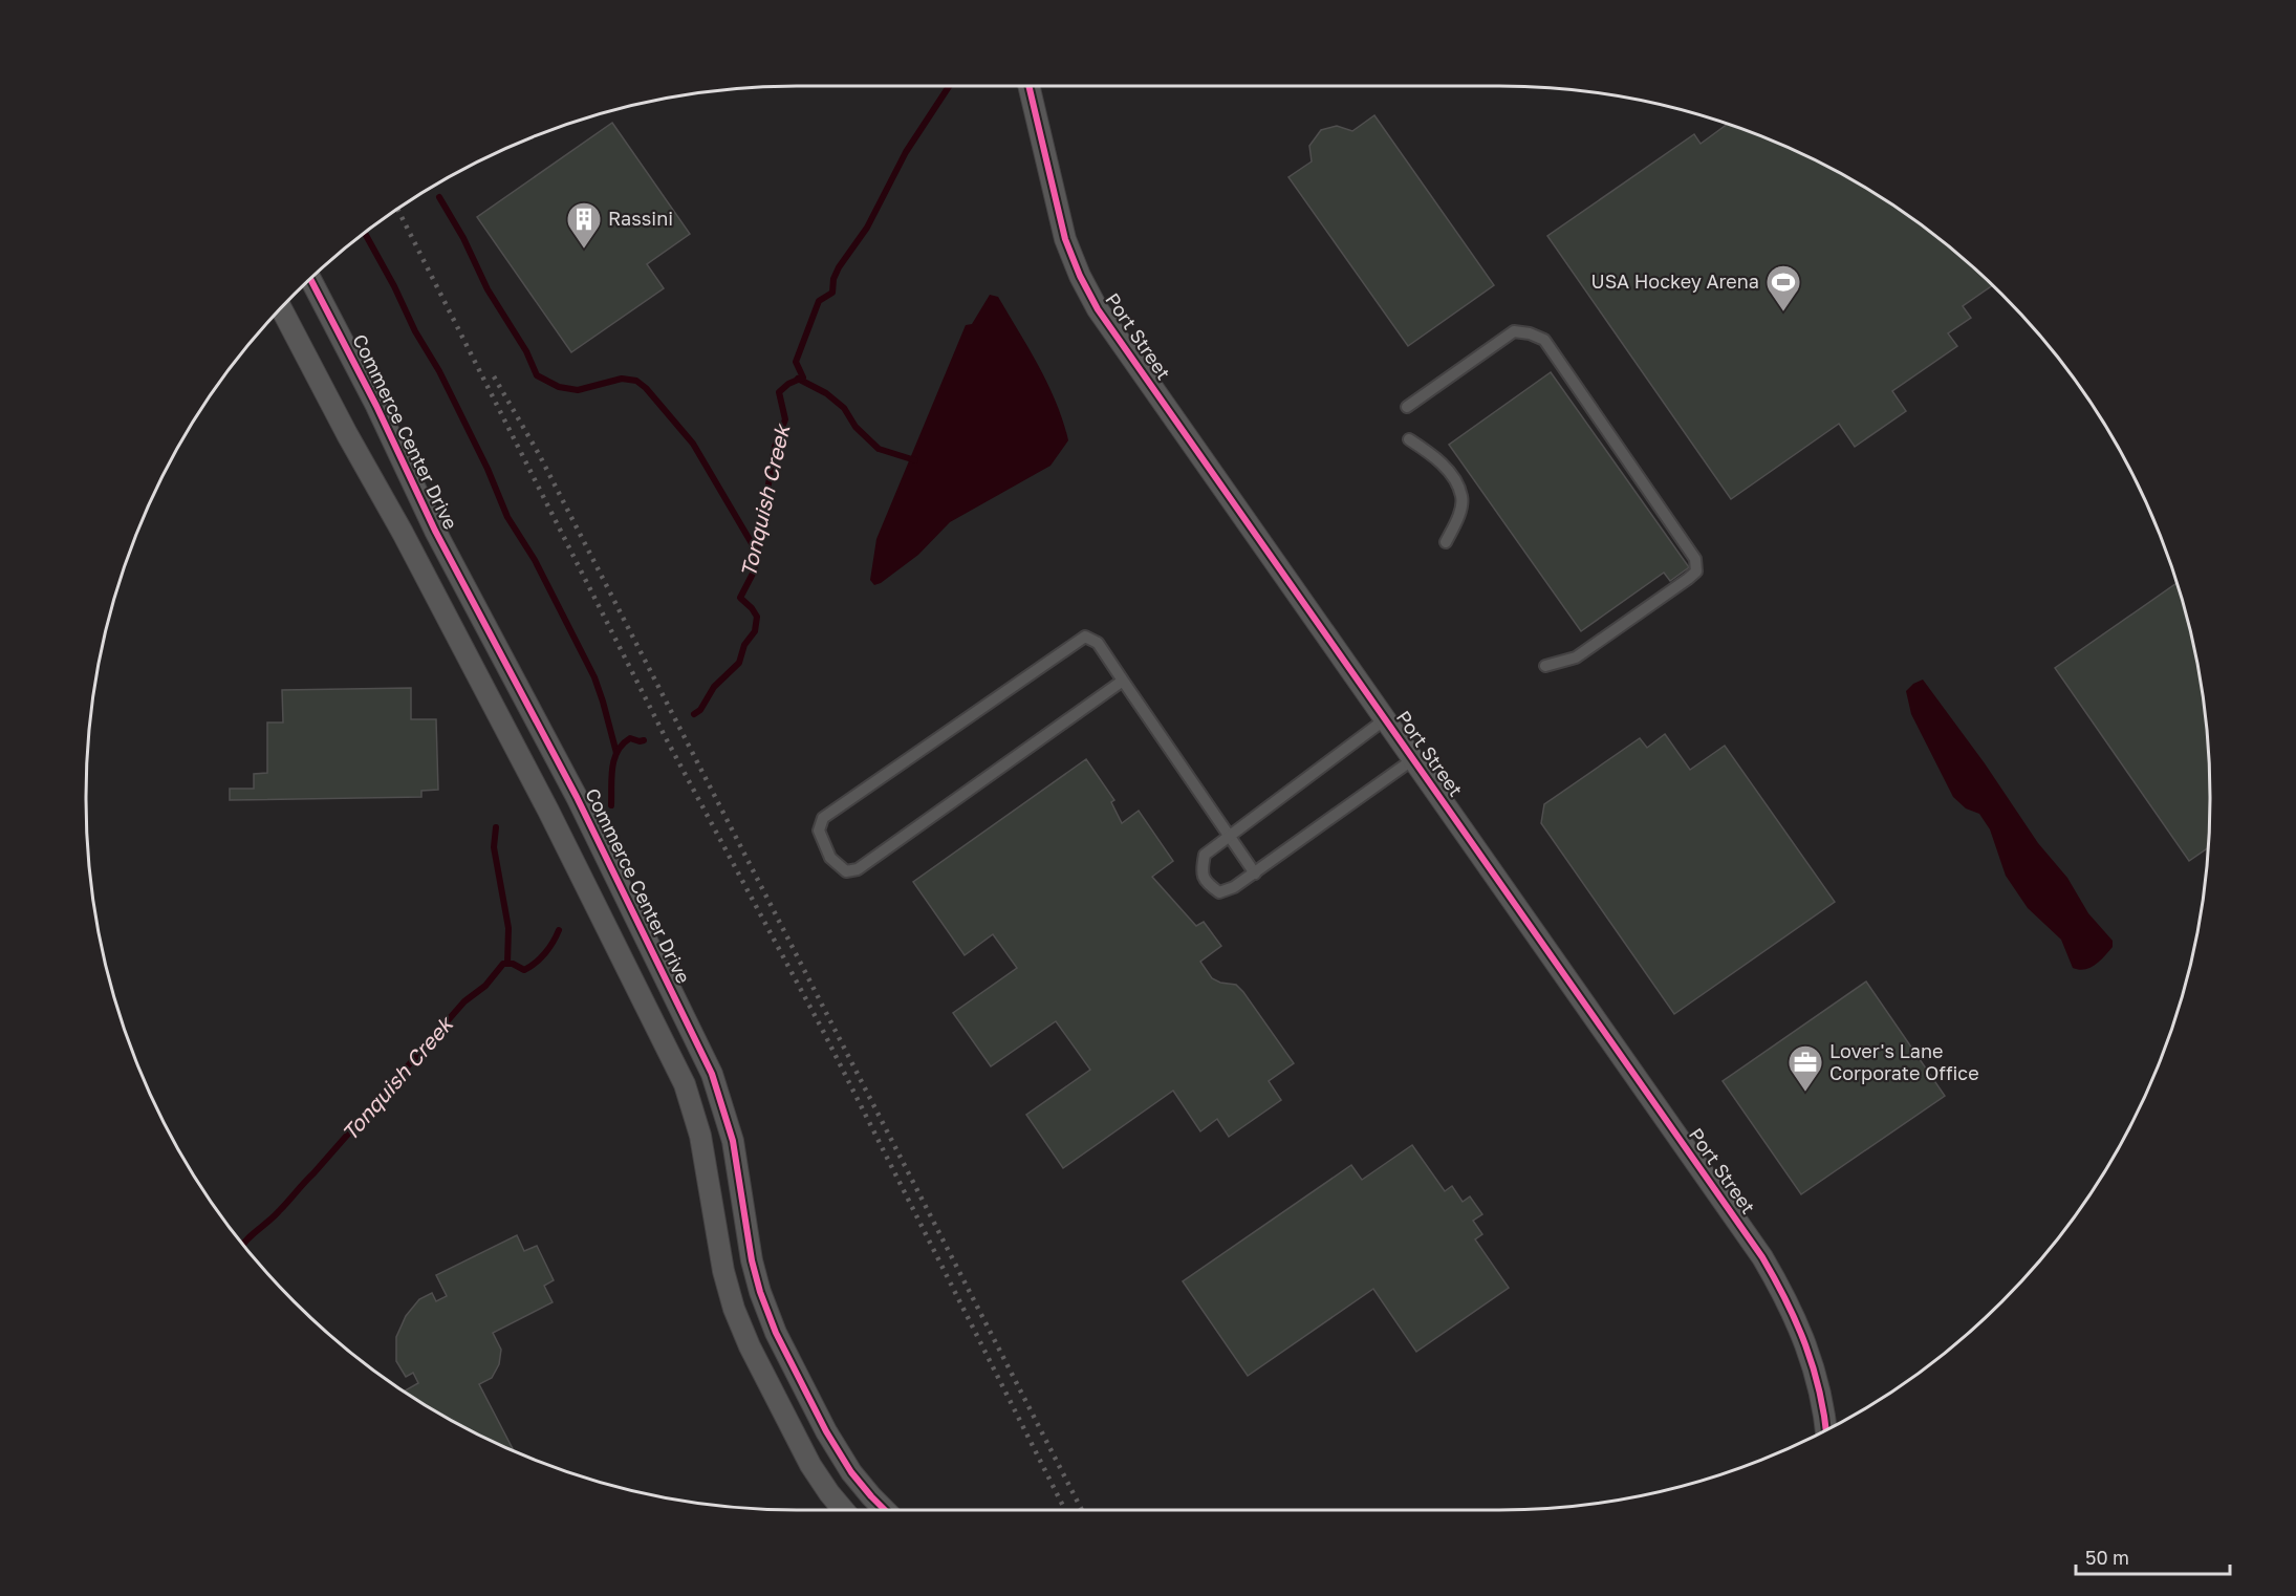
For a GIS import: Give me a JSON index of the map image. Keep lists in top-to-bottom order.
{
  "streets": {
    "street": ["Port Street", "Commerce Center Drive"]
  },
  "water": ["Tonquish Creek"],
  "places": {
    "building": ["Rassini"],
    "sports": ["USA Hockey Arena"],
    "office": ["Lover's Lane Corporate Office"]
  },
  "scale_bar": "50 m"
}
